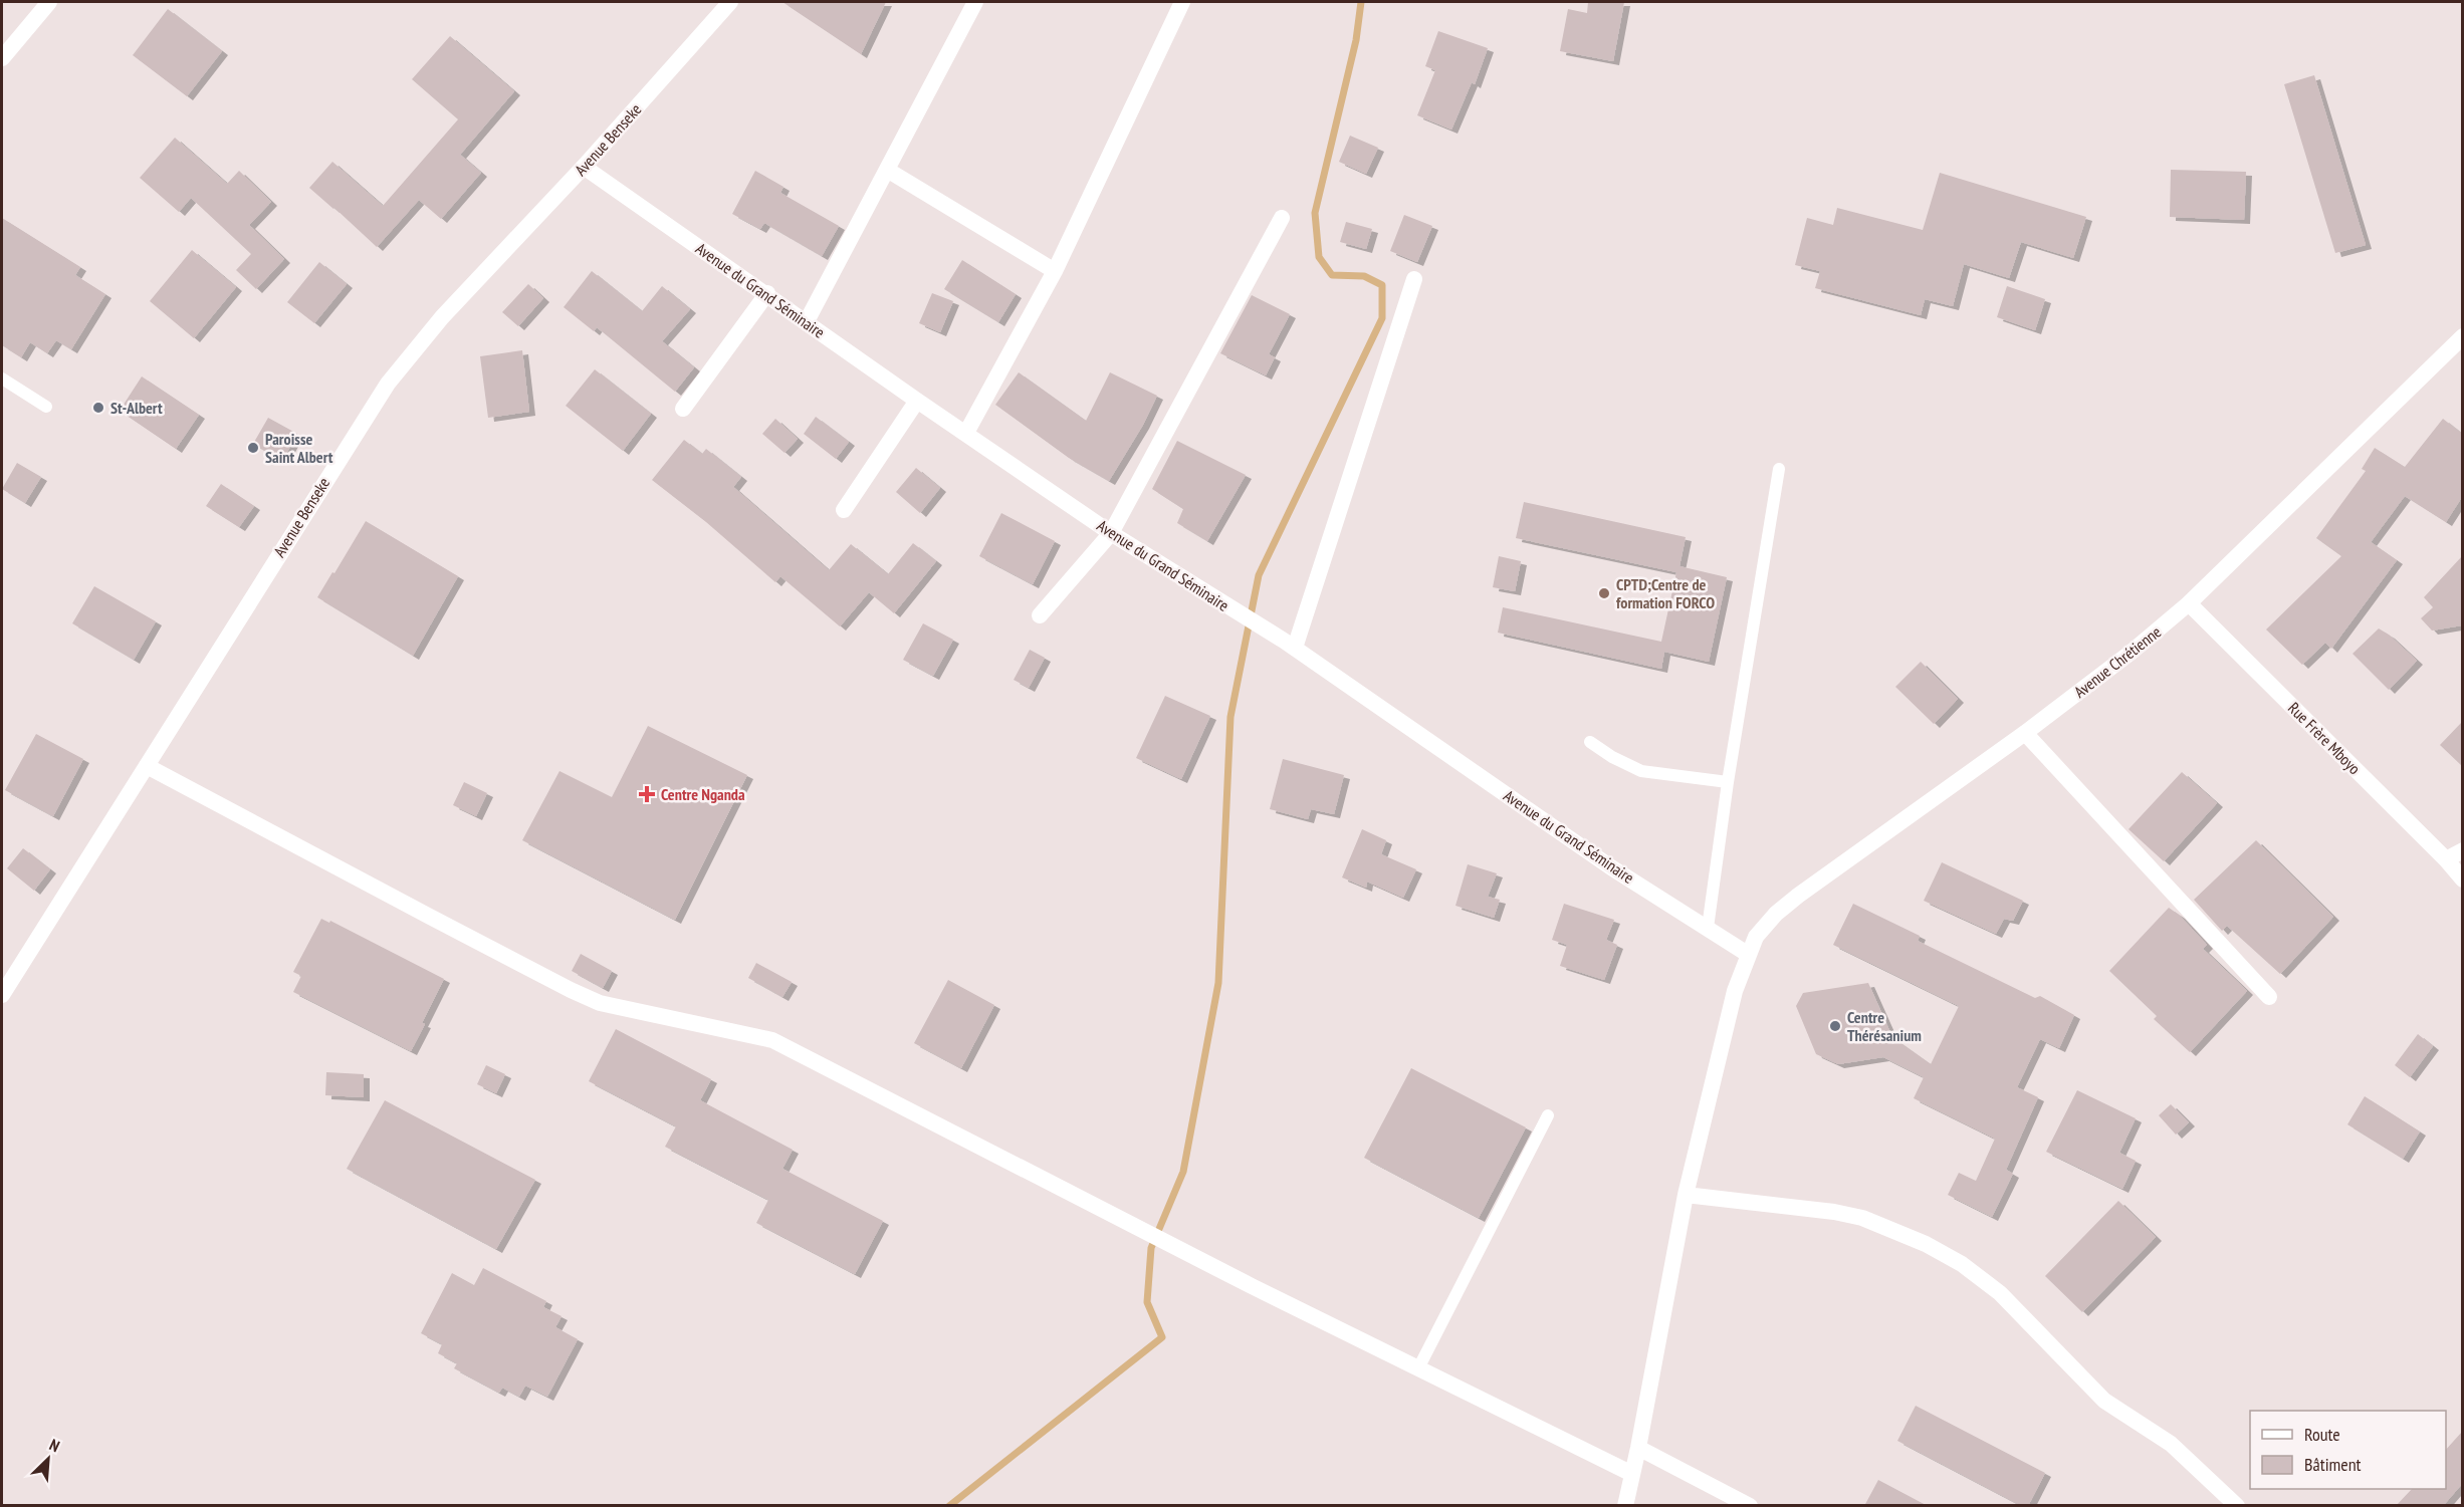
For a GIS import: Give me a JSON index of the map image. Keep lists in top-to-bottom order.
{
  "streets": {
    "street": [
      "Avenue Benseke",
      "Avenue du Grand Séminaire",
      "Avenue Chrétienne",
      "Rue Frère Mboyo"
    ]
  },
  "crossings": [
    ["Avenue Benseke", "Avenue du Grand Séminaire"],
    ["Avenue du Grand Séminaire", "Avenue Chrétienne"],
    ["Avenue Chrétienne", "Rue Frère Mboyo"]
  ],
  "places": {
    "other": [
      "St-Albert",
      "Paroisse Saint Albert",
      "CPTD;Centre de formation FORCO",
      "Centre Thérésanium"
    ],
    "health": ["Centre Nganda"]
  },
  "legend": ["Route", "Bâtiment"],
  "north": "top right"
}
